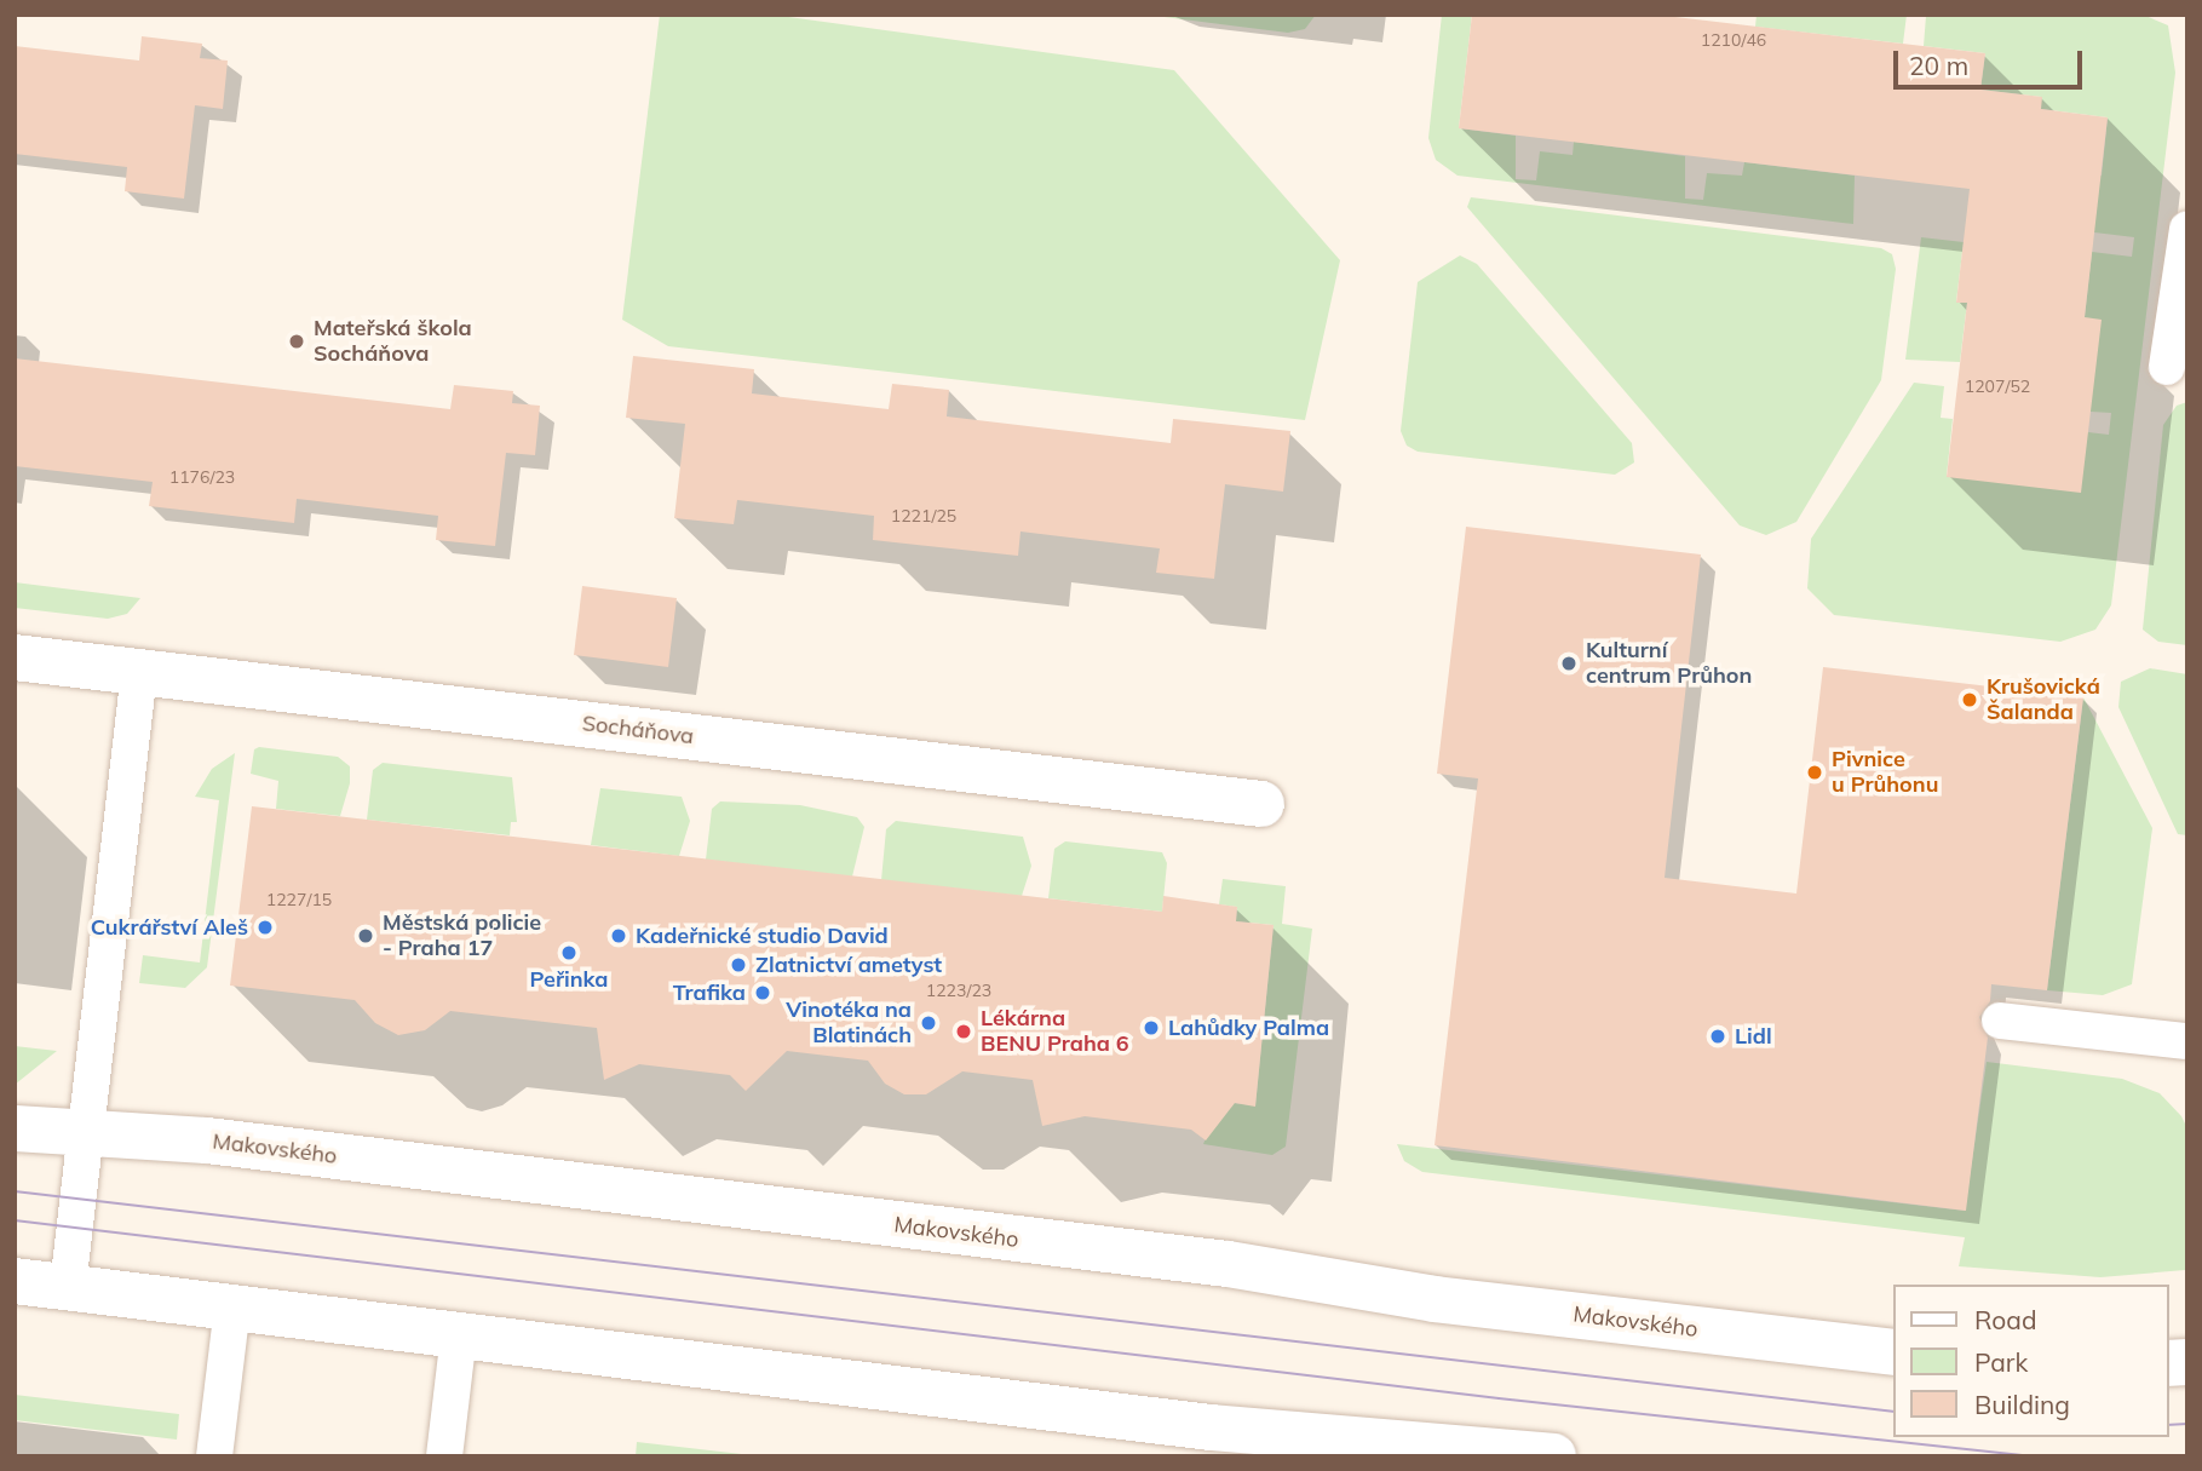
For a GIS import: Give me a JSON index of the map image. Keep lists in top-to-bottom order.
{
  "streets": {
    "street": ["Socháňova", "Makovského"]
  },
  "places": [
    "Mateřská škola Socháňova",
    "Kulturní centrum Průhon",
    "Krušovická Šalanda",
    "Pivnice u Průhonu",
    "Cukrářství Aleš",
    "Městská policie - Praha 17",
    "Kadeřnické studio David",
    "Peřinka",
    "Zlatnictví ametyst",
    "Trafika",
    "Vinotéka na Blatinách",
    "Lahůdky Palma",
    "Lékárna BENU Praha 6",
    "Lidl"
  ],
  "house_numbers": [
    "1210/46",
    "1207/52",
    "1176/23",
    "1221/25",
    "1227/15",
    "1223/23"
  ],
  "legend": ["Road", "Park", "Building"],
  "scale_bar": "20 m"
}
